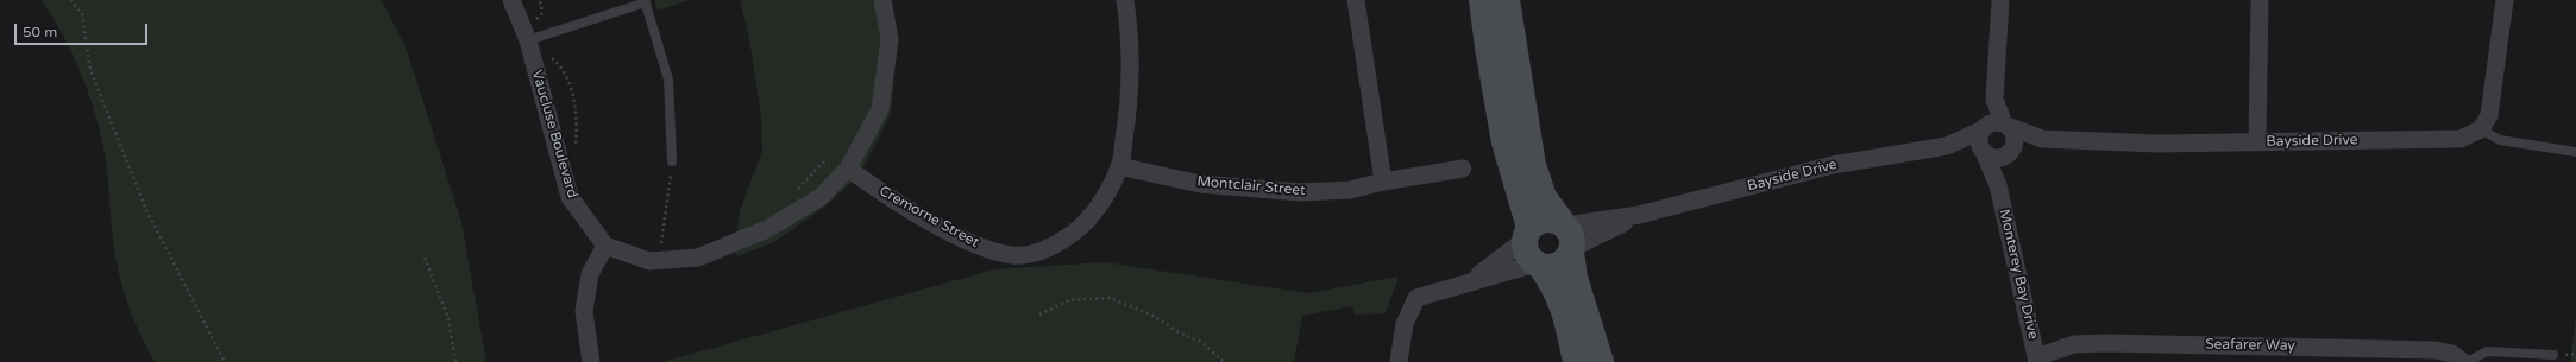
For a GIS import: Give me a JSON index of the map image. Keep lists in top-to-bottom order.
{
  "streets": {
    "street": [
      "Vaucluse Boulevard",
      "Bayside Drive",
      "Montclair Street",
      "Cremorne Street",
      "Monterey Bay Drive",
      "Seafarer Way"
    ]
  },
  "crossings": [
    ["Bayside Drive", "Monterey Bay Drive"],
    ["Montclair Street", "Cremorne Street"],
    ["Monterey Bay Drive", "Seafarer Way"]
  ],
  "scale_bar": "50 m"
}
